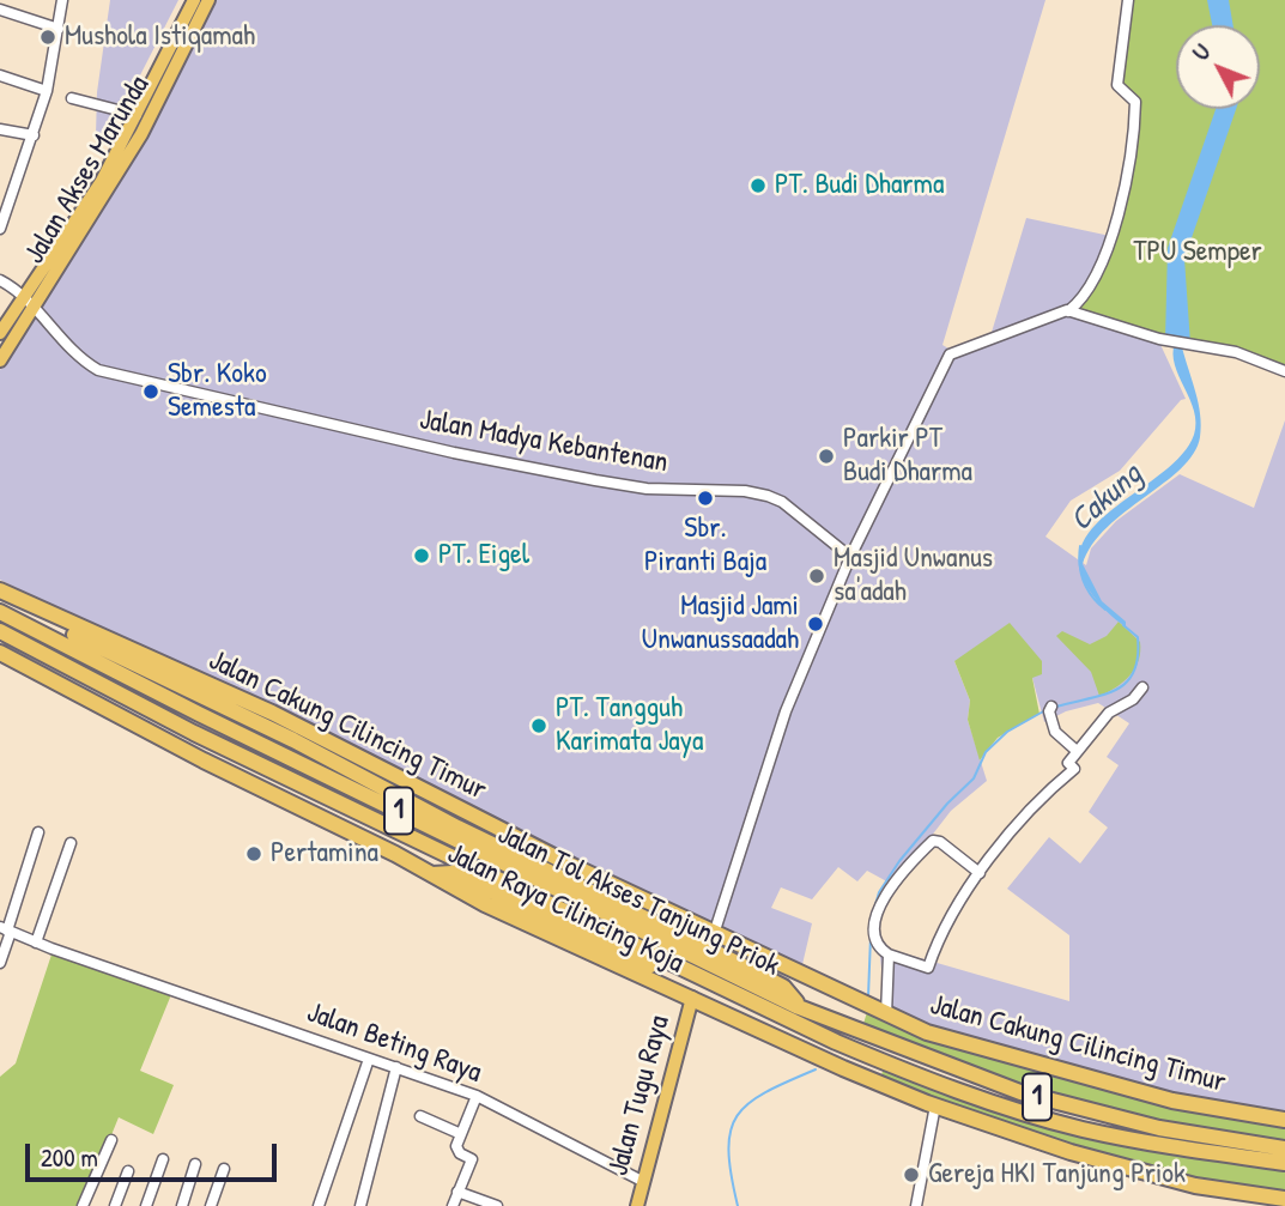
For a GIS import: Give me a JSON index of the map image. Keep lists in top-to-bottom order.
{
  "streets": {
    "highway": [
      "Jalan Cakung Cilincing Timur",
      "1",
      "Jalan Tol Akses Tanjung Priok",
      "Jalan Raya Cilincing Koja"
    ],
    "main road": ["Jalan Akses Marunda", "Jalan Tugu Raya"],
    "street": ["Jalan Madya Kebantenan", "Jalan Beting Raya"]
  },
  "crossings": [
    ["Jalan Akses Marunda", "Jalan Madya Kebantenan"],
    ["Jalan Raya Cilincing Koja", "Jalan Tugu Raya"],
    ["Jalan Beting Raya", "Jalan Tugu Raya"]
  ],
  "water": ["Cakung"],
  "parks": ["TPU Semper"],
  "places": [
    "Mushola Istiqamah",
    "PT. Budi Dharma",
    "Sbr. Koko Semesta",
    "Parkir PT Budi Dharma",
    "Sbr. Piranti Baja",
    "PT. Eigel",
    "Masjid Unwanus sa'adah",
    "Masjid Jami Unwanussaadah",
    "PT. Tangguh Karimata Jaya",
    "Pertamina",
    "Gereja HKI Tanjung Priok"
  ],
  "scale_bar": "200 m",
  "north": "top left"
}
